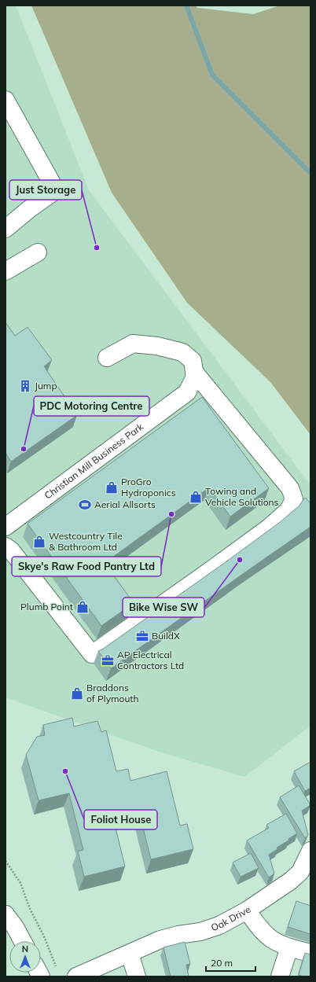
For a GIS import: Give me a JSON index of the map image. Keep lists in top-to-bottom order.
{
  "streets": {
    "street": ["Christian Mill Business Park", "Oak Drive"]
  },
  "places": {
    "other": [
      "Just Storage",
      "PDC Motoring Centre",
      "Skye's Raw Food Pantry Ltd",
      "Bike Wise SW",
      "Foliot House"
    ],
    "building": ["Jump"],
    "shop": [
      "ProGro Hydroponics",
      "Towing and Vehicle Solutions",
      "Westcountry Tile & Bathroom Ltd",
      "Plumb Point",
      "Braddons of Plymouth"
    ],
    "sports": ["Aerial Allsorts"],
    "office": ["BuildX", "AP Electrical Contractors Ltd"]
  },
  "scale_bar": "20 m",
  "north": "top"
}
